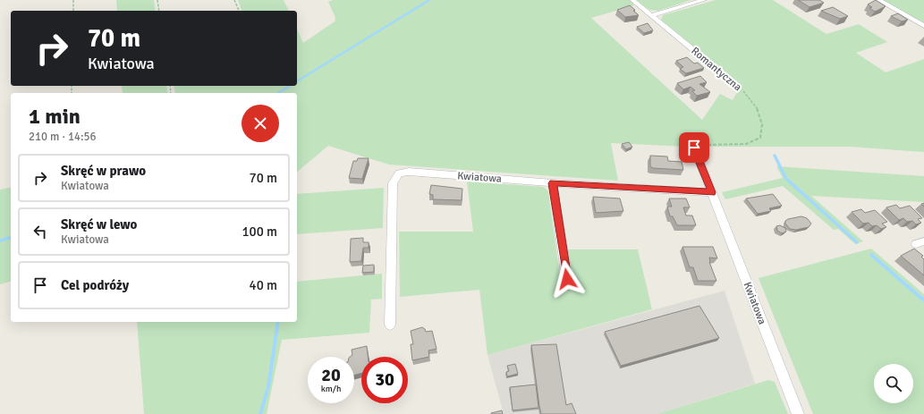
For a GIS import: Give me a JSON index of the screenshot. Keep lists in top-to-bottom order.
{
  "streets": {
    "street": ["Romantyczna", "Kwiatowa"]
  },
  "crossings": [
    ["Romantyczna", "Kwiatowa"]
  ],
  "page": {
    "turn": ["70 m", "Kwiatowa"],
    "heading": ["1 min", "210 m · 14:56"],
    "list": [
      {
        "name": "Skręć w prawo",
        "note": "Kwiatowa",
        "value": "70 m"
      },
      {
        "name": "Skręć w lewo",
        "note": "Kwiatowa",
        "value": "100 m"
      },
      {
        "name": "Cel podróży",
        "value": "40 m"
      }
    ],
    "speed": "20 km/h",
    "limit": "30"
  }
}
